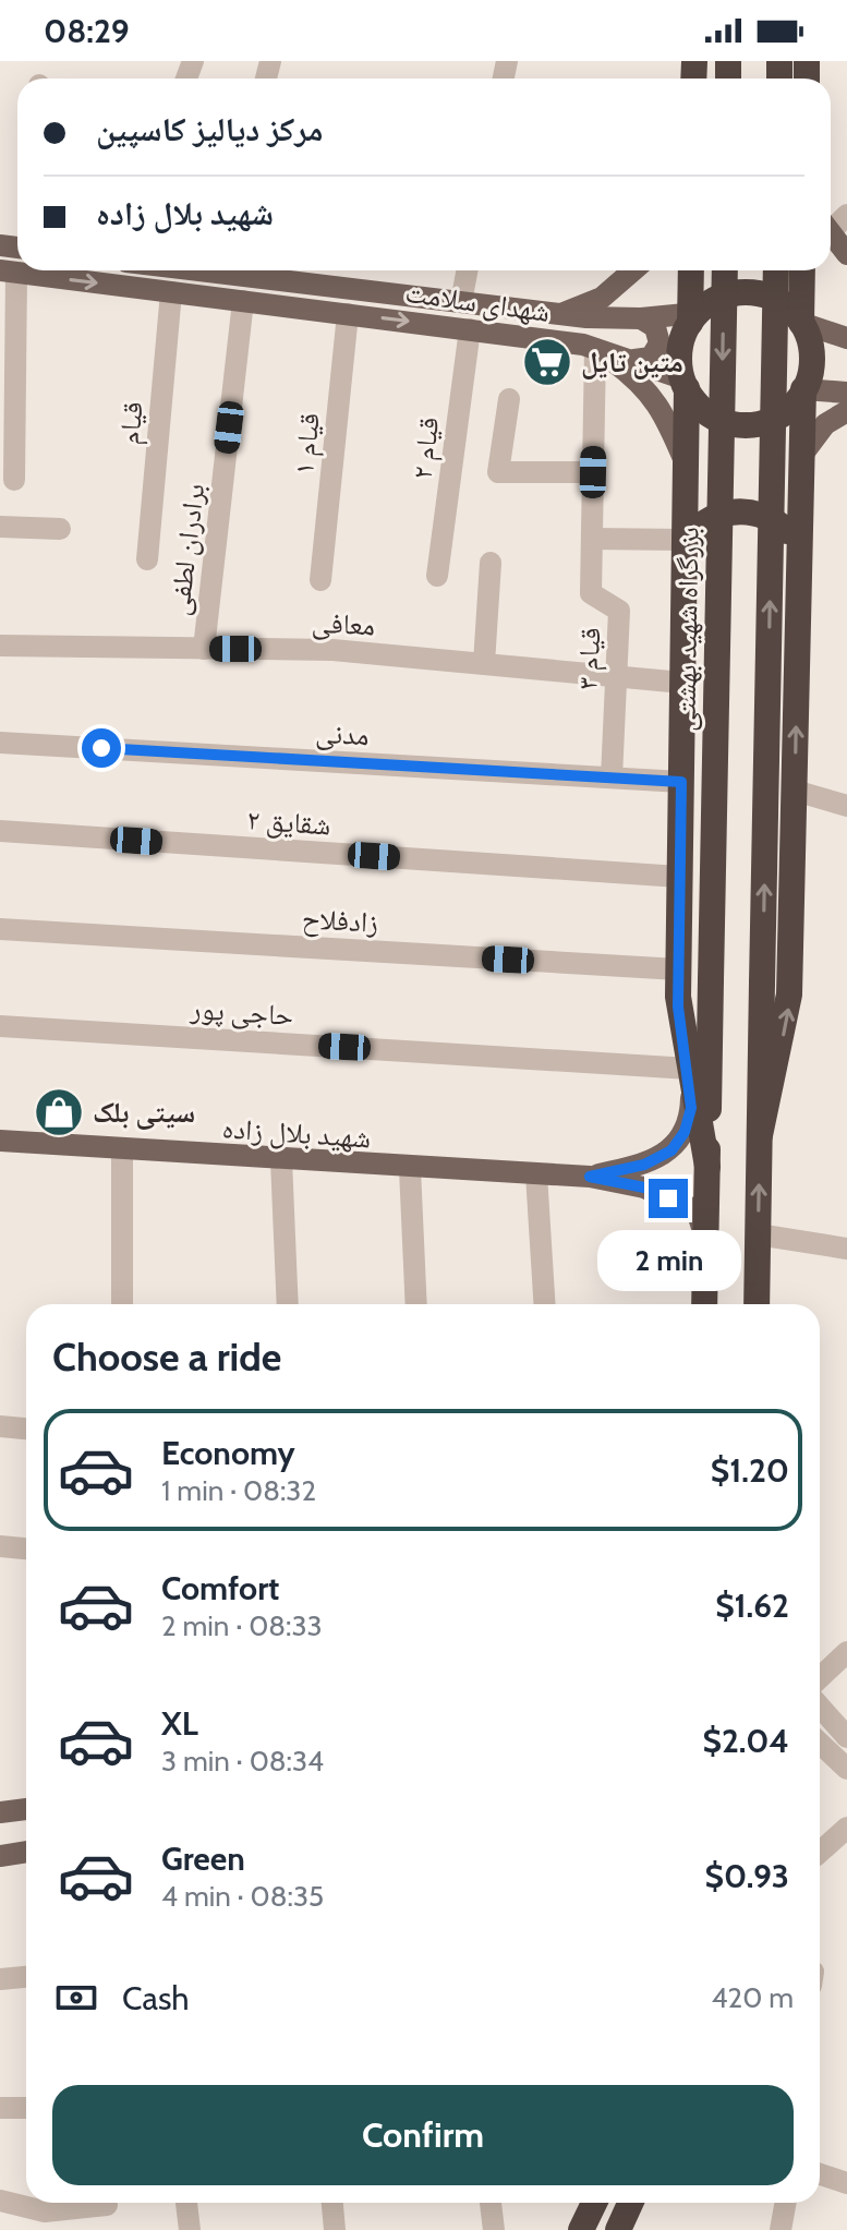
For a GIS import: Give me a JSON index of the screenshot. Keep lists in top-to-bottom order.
{
  "streets": {
    "highway": ["بزرگراه شهید بهشتی"],
    "main road": ["شهدای سلامت", "شهید بلال زاده"],
    "street": [
      "قیام",
      "قیام ۱",
      "قیام ۲",
      "برادران لطفی",
      "معافی",
      "قیام ۳",
      "مدنی",
      "شقایق ۲",
      "زادفلاح",
      "حاجی پور"
    ]
  },
  "crossings": [
    ["شهدای سلامت", "قیام"],
    ["شهدای سلامت", "قیام ۱"],
    ["شهدای سلامت", "قیام ۲"],
    ["شهدای سلامت", "برادران لطفی"],
    ["شهدای سلامت", "قیام ۳"],
    ["برادران لطفی", "معافی"],
    ["معافی", "قیام ۳"],
    ["بزرگراه شهید بهشتی", "شهید بلال زاده"],
    ["قیام ۳", "مدنی"],
    ["حاجی پور", "شهید بلال زاده"]
  ],
  "places": {
    "supermarket": ["متین تایل"],
    "shop": ["سیتی بلک"]
  },
  "page": {
    "status": "08:29",
    "banner": ["مرکز دیالیز کاسپین", "شهید بلال زاده"],
    "bubble": "2 min",
    "heading": "Choose a ride",
    "list": [
      {
        "name": "Economy",
        "note": "1 min · 08:32",
        "value": "$1.20"
      },
      {
        "name": "Comfort",
        "note": "2 min · 08:33",
        "value": "$1.62"
      },
      {
        "name": "XL",
        "note": "3 min · 08:34",
        "value": "$2.04"
      },
      {
        "name": "Green",
        "note": "4 min · 08:35",
        "value": "$0.93"
      }
    ],
    "pay": ["Cash", "420 m"],
    "buttons": "Confirm"
  }
}
